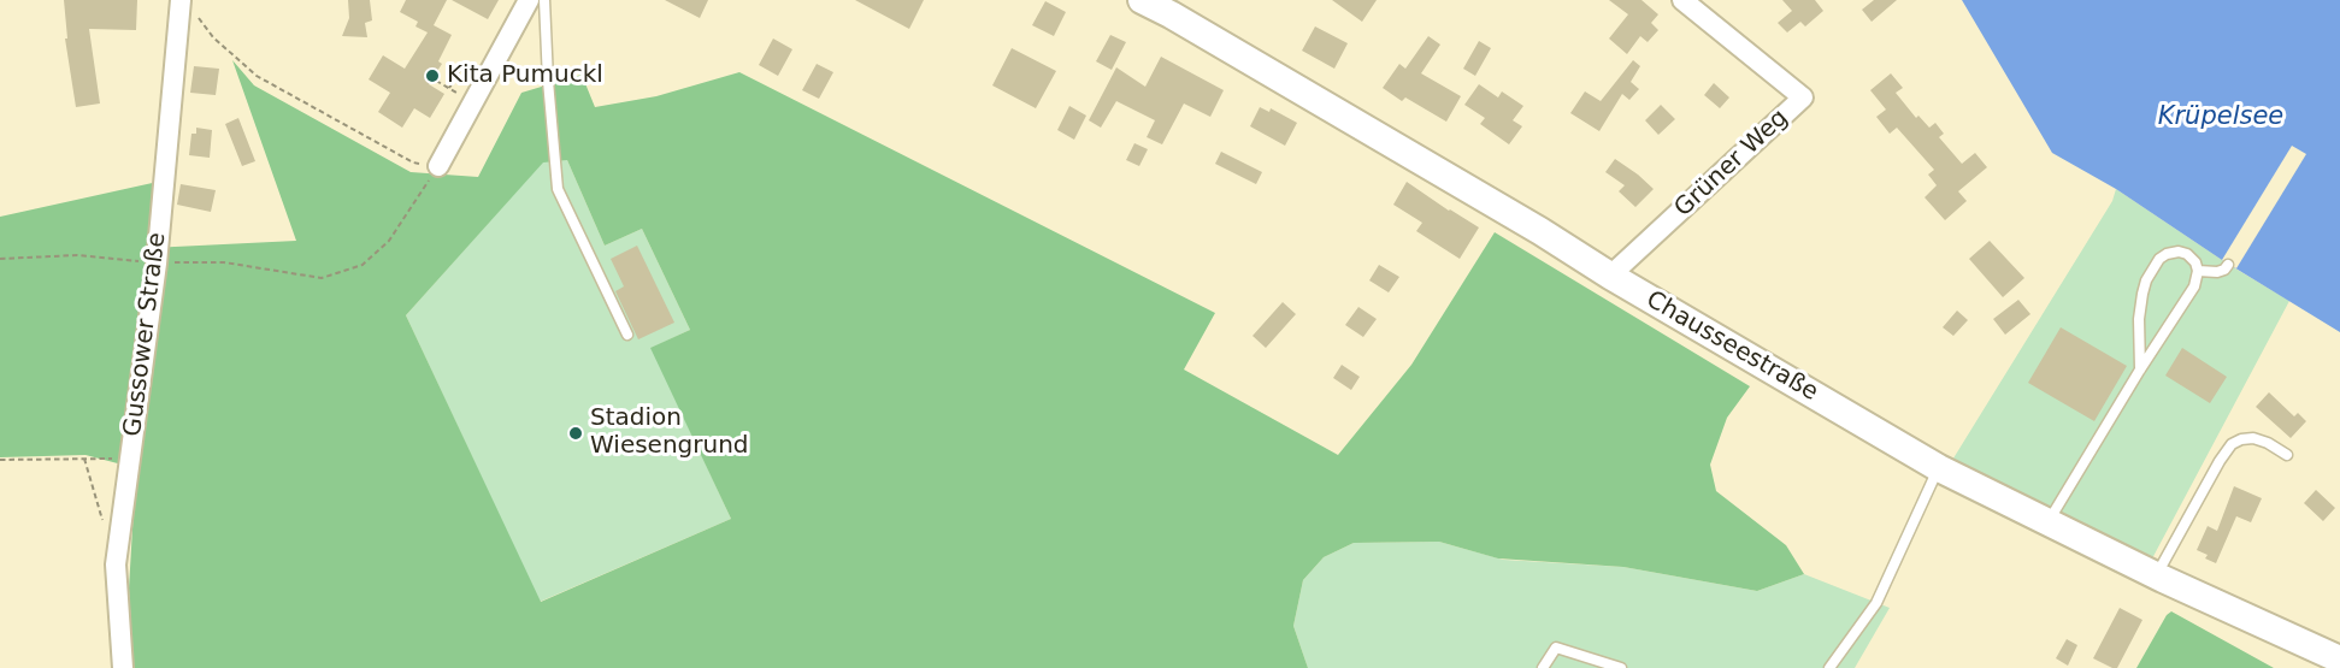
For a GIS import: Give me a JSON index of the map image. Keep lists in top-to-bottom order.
{
  "streets": {
    "main road": ["Chausseestraße"],
    "street": ["Grüner Weg", "Gussower Straße"]
  },
  "crossings": [
    ["Grüner Weg", "Chausseestraße"]
  ],
  "water": ["Krüpelsee"],
  "places": ["Kita Pumuckl", "Stadion Wiesengrund"]
}
